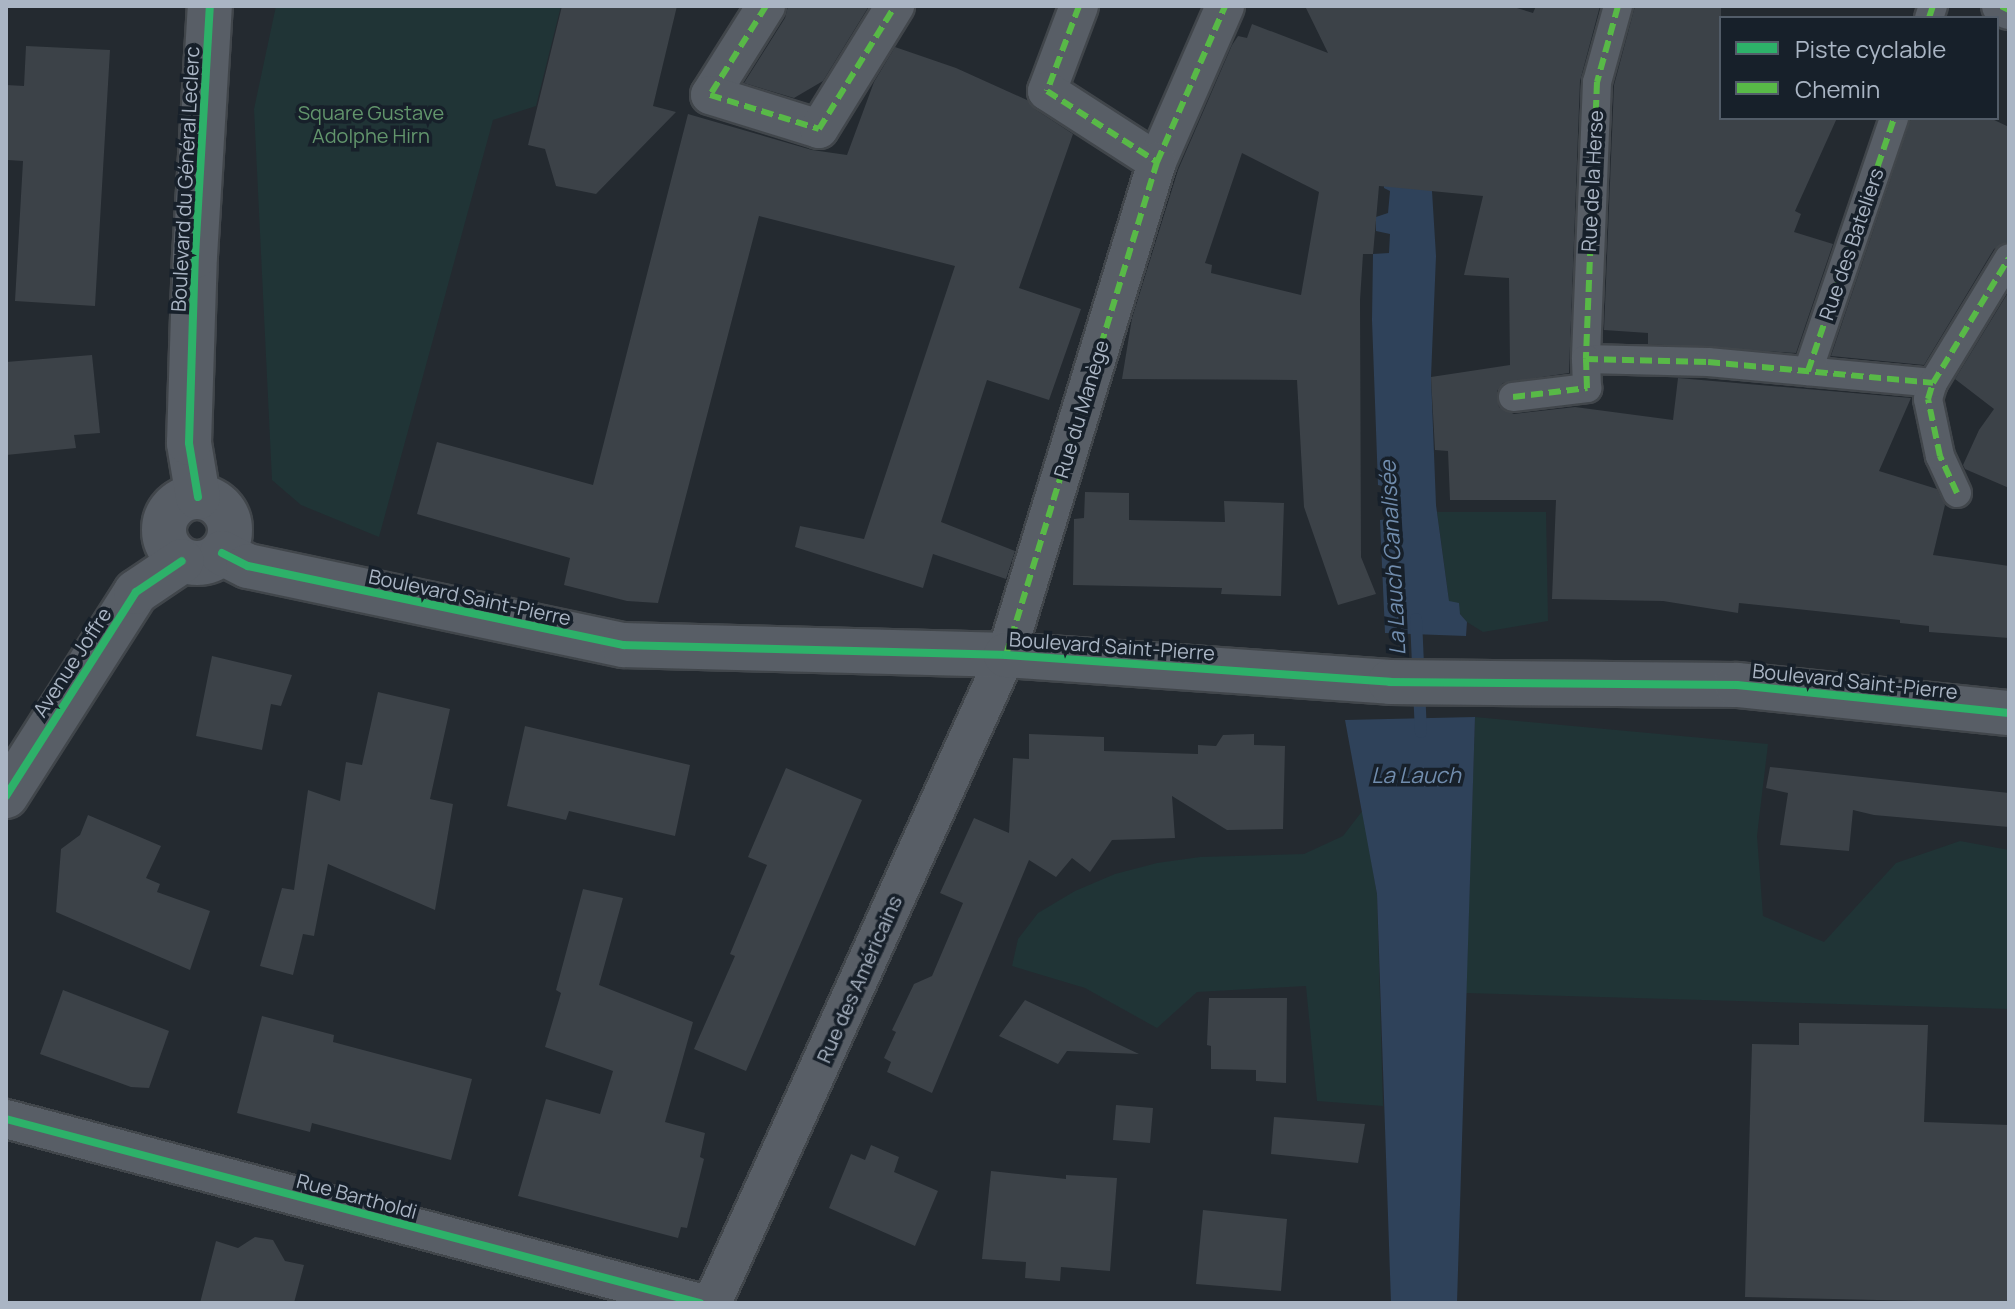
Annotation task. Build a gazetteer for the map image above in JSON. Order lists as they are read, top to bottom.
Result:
{
  "streets": {
    "street": [
      "Boulevard du Général Leclerc",
      "Rue de la Herse",
      "Rue des Bateliers",
      "Rue du Manège",
      "Boulevard Saint-Pierre",
      "Avenue Joffre",
      "Rue des Américains",
      "Rue Bartholdi"
    ]
  },
  "crossings": [
    ["Boulevard du Général Leclerc", "Boulevard Saint-Pierre"],
    ["Boulevard du Général Leclerc", "Avenue Joffre"],
    ["Rue du Manège", "Boulevard Saint-Pierre"],
    ["Rue du Manège", "Rue des Américains"],
    ["Boulevard Saint-Pierre", "Avenue Joffre"],
    ["Boulevard Saint-Pierre", "Rue des Américains"]
  ],
  "water": ["La Lauch Canalisée", "La Lauch"],
  "parks": ["Square Gustave Adolphe Hirn"],
  "legend": ["Piste cyclable", "Chemin"]
}
